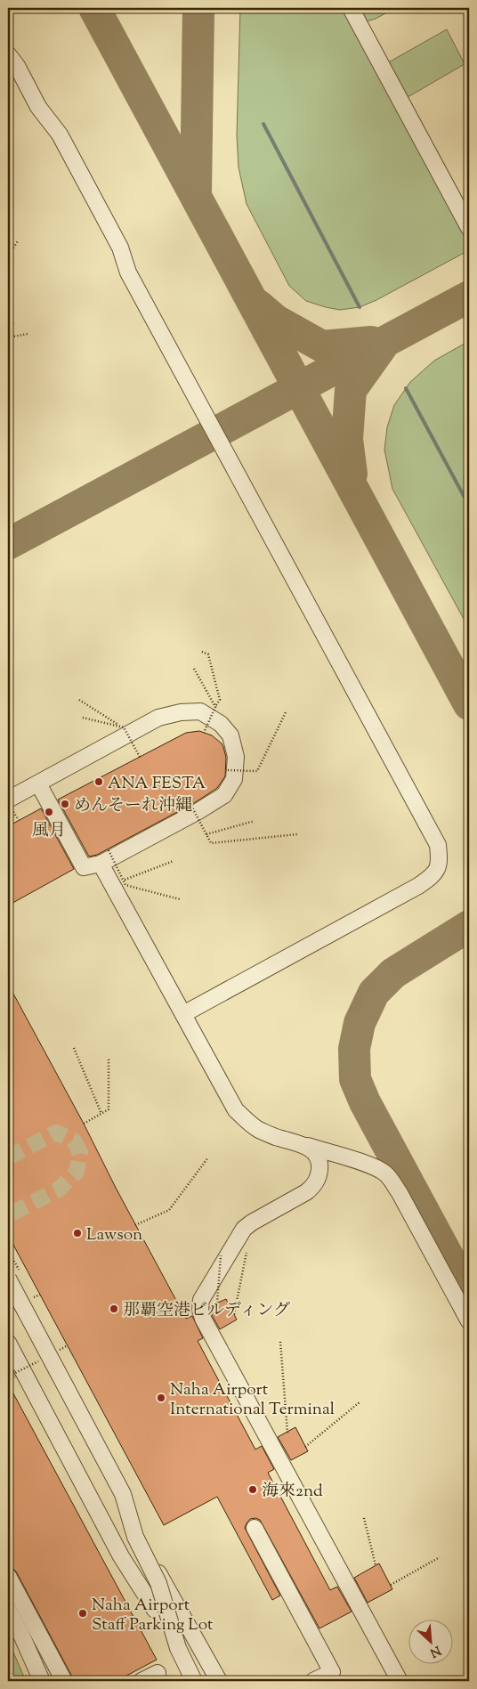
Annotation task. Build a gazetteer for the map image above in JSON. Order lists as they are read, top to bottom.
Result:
{
  "places": [
    "ANA FESTA",
    "めんそーれ沖縄",
    "風月",
    "Lawson",
    "那覇空港ビルディング",
    "Naha Airport International Terminal",
    "海來2nd",
    "Naha Airport Staff Parking Lot"
  ],
  "north": "bottom right"
}
